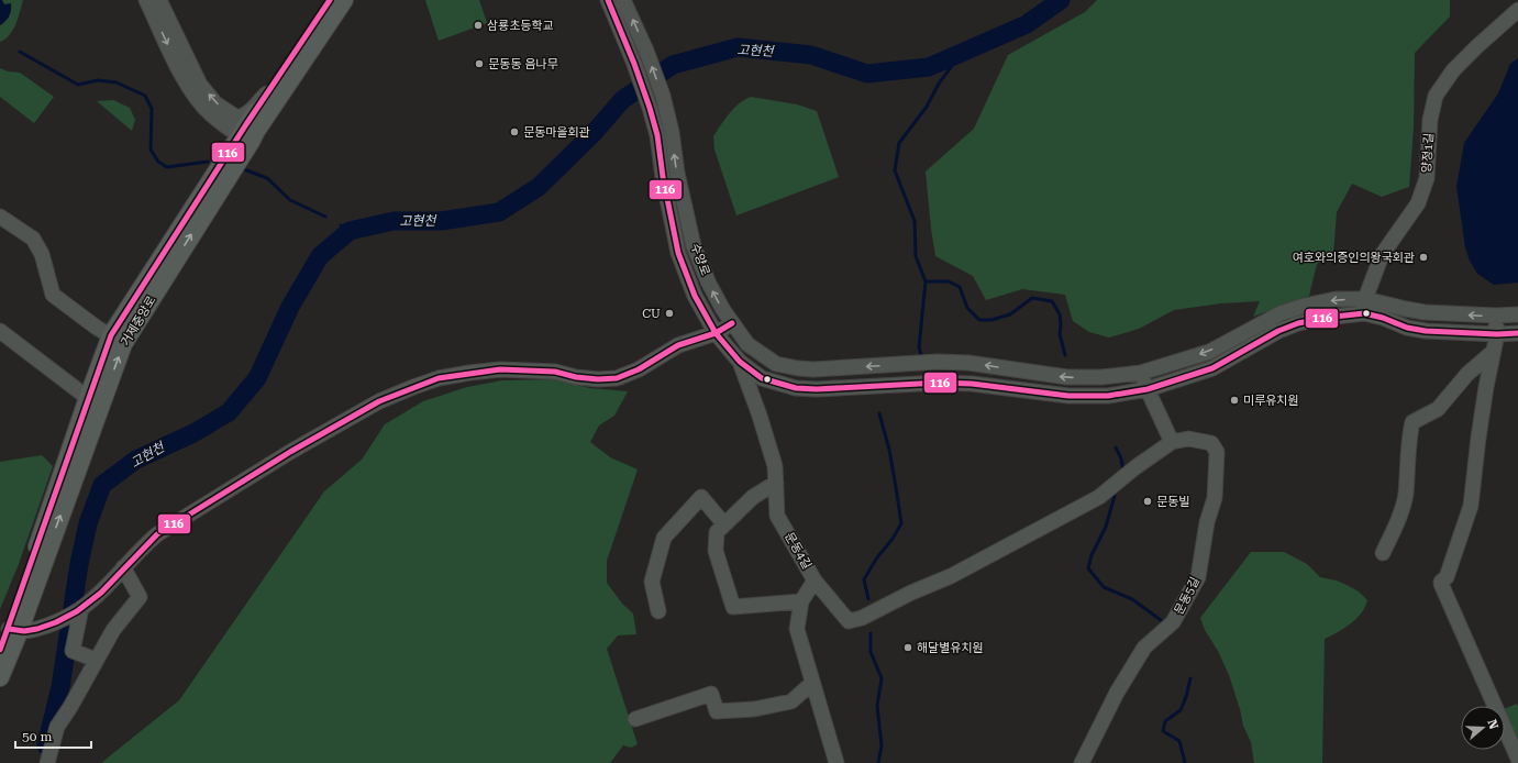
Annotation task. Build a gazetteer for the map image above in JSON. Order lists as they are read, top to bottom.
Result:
{
  "streets": {
    "main road": ["거제중앙로"],
    "street": [
      "양정1길",
      "수양로",
      "문동4길",
      "문동5길"
    ]
  },
  "crossings": [
    ["양정1길", "수양로"],
    ["수양로", "문동4길"]
  ],
  "water": ["고현천"],
  "places": [
    "삼룡초등학교",
    "문동동 음나무",
    "문동마을회관",
    "여호와의증인의왕국회관",
    "CU",
    "미루유치원",
    "문동빌",
    "해달별유치원"
  ],
  "lines": ["transit line 116"],
  "scale_bar": "50 m",
  "north": "right"
}
